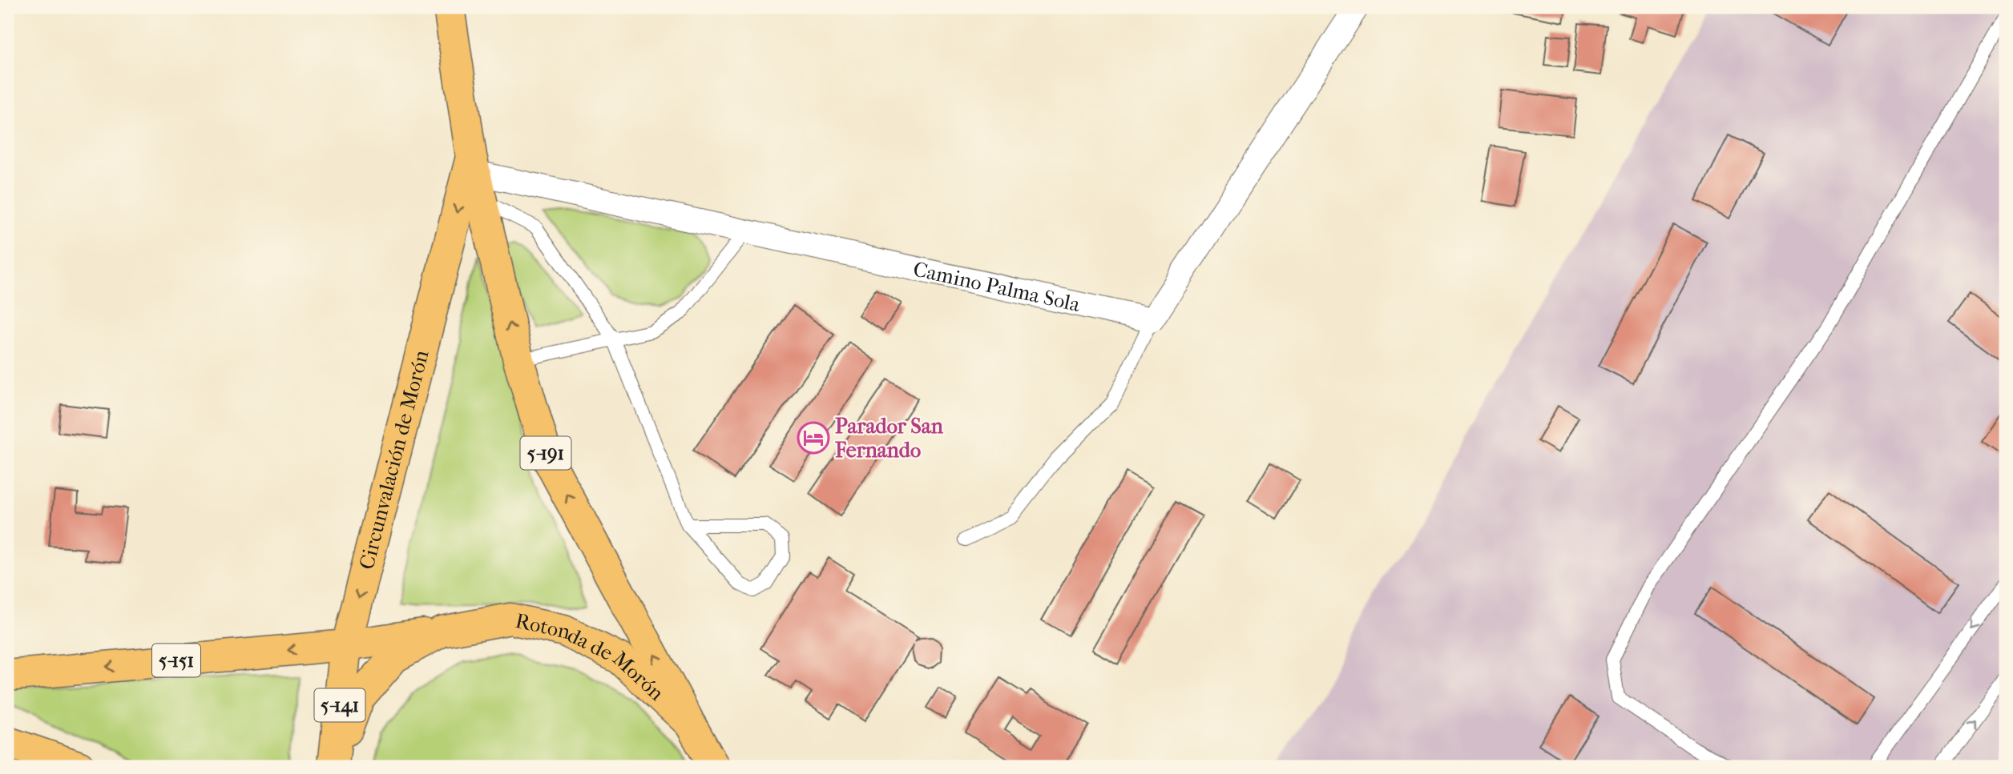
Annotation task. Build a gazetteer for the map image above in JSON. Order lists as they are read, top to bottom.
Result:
{
  "streets": {
    "main road": [
      "5-191",
      "Circunvalación de Morón",
      "5-151",
      "Rotonda de Morón",
      "5-141"
    ],
    "street": ["Camino Palma Sola"]
  },
  "crossings": [
    ["Camino Palma Sola", "Circunvalación de Morón"],
    ["Circunvalación de Morón", "5-151"],
    ["Circunvalación de Morón", "Rotonda de Morón"],
    ["5-151", "Rotonda de Morón"]
  ],
  "places": {
    "hotel": ["Parador San Fernando"]
  }
}
